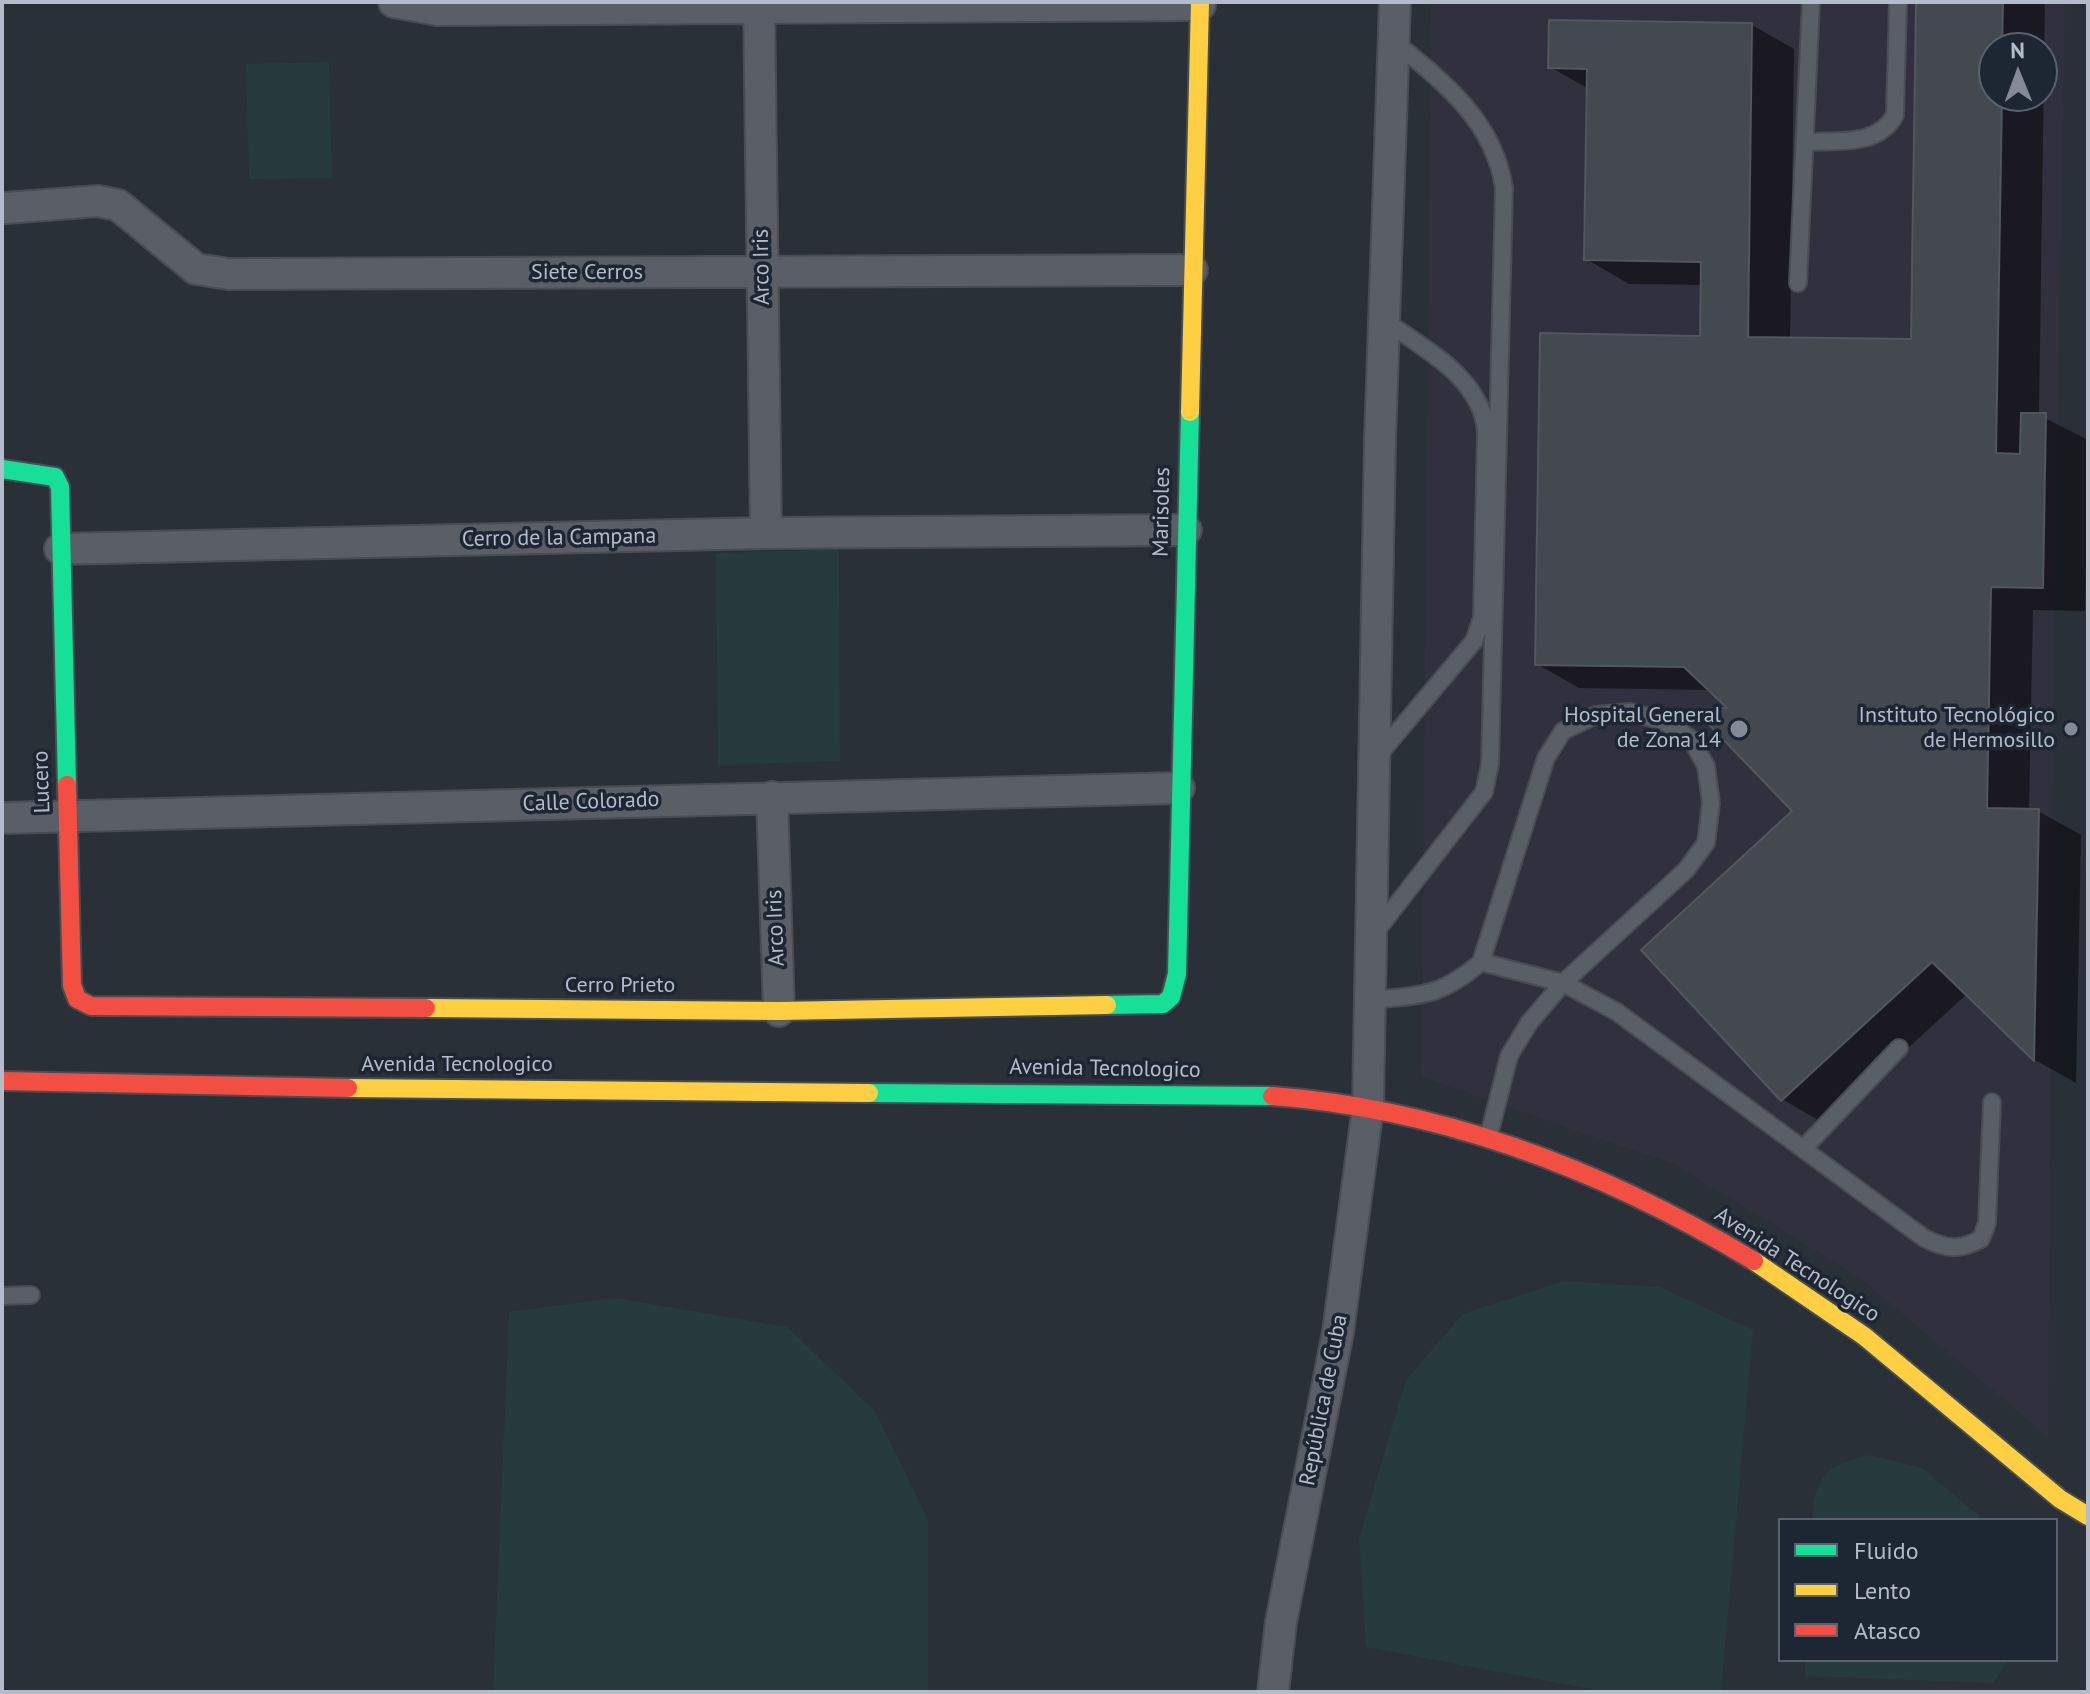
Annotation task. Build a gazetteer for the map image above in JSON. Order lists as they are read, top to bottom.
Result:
{
  "streets": {
    "street": [
      "Arco Iris",
      "Siete Cerros",
      "Marisoles",
      "Cerro de la Campana",
      "Lucero",
      "Calle Colorado",
      "Cerro Prieto",
      "Avenida Tecnologico",
      "República de Cuba"
    ]
  },
  "crossings": [
    ["Arco Iris", "Siete Cerros"],
    ["Arco Iris", "Cerro de la Campana"],
    ["Arco Iris", "Calle Colorado"],
    ["Arco Iris", "Cerro Prieto"],
    ["Siete Cerros", "Marisoles"],
    ["Marisoles", "Cerro de la Campana"],
    ["Marisoles", "Calle Colorado"],
    ["Marisoles", "Cerro Prieto"],
    ["Cerro de la Campana", "Lucero"],
    ["Lucero", "Calle Colorado"],
    ["Lucero", "Cerro Prieto"],
    ["Avenida Tecnologico", "República de Cuba"]
  ],
  "places": ["Hospital General de Zona 14", "Instituto Tecnológico de Hermosillo"],
  "legend": ["Fluido", "Lento", "Atasco"],
  "north": "top"
}
